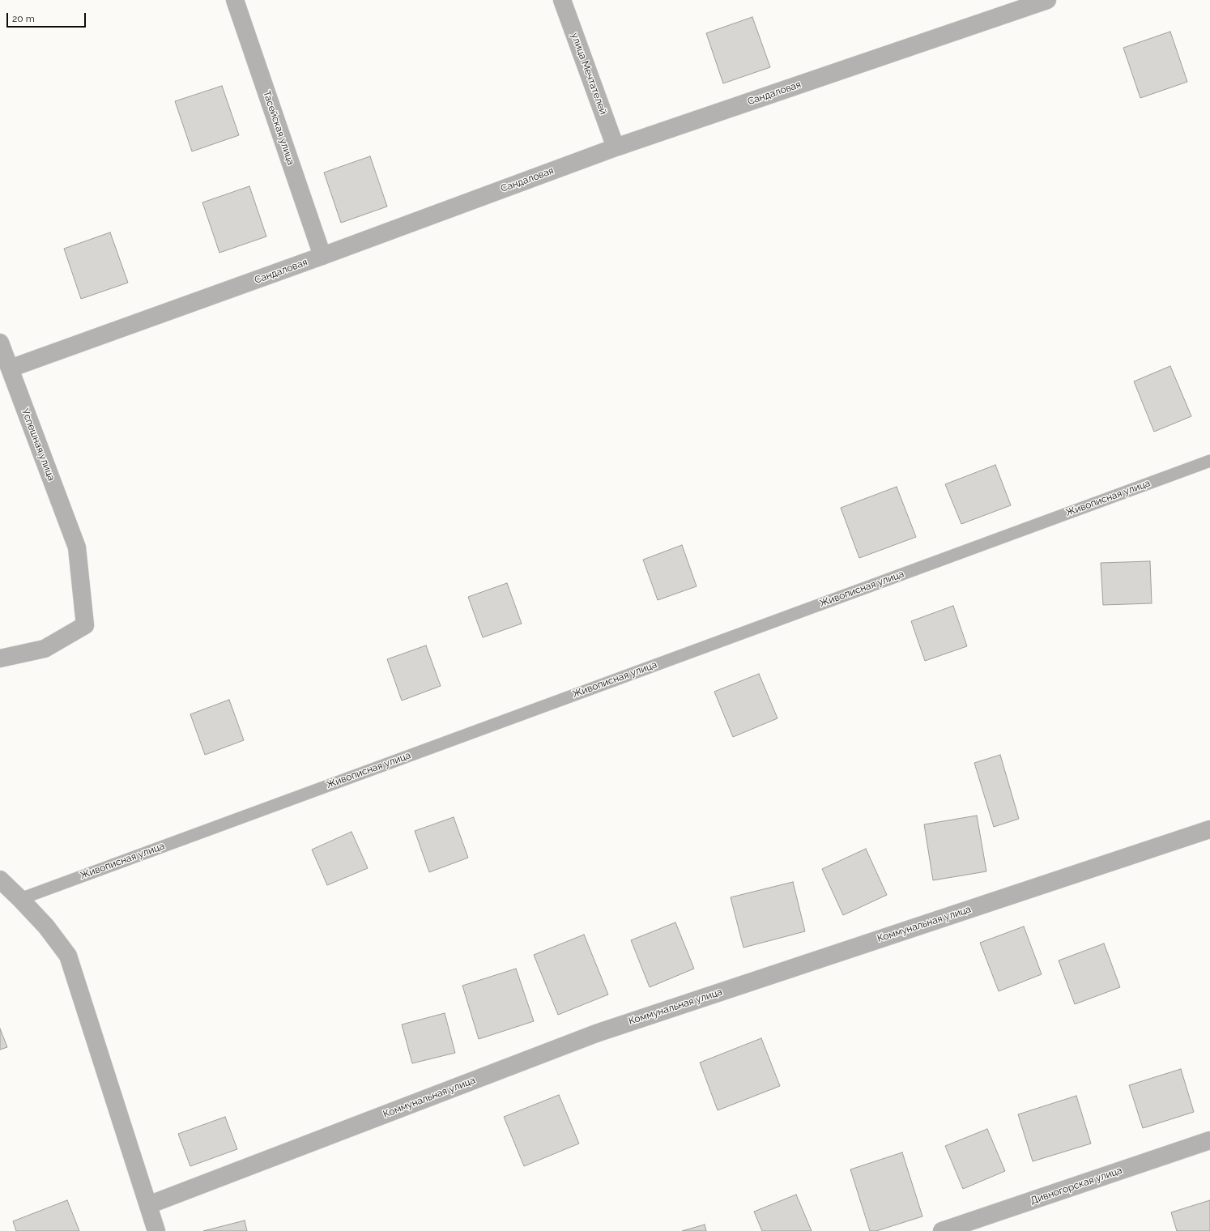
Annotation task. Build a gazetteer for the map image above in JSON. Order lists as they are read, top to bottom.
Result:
{
  "streets": {
    "street": [
      "улица Мечтателей",
      "Сандаловая",
      "Тасейская улица",
      "Успешная улица",
      "Коммунальная улица",
      "Дивногорская улица"
    ],
    "lane": ["Живописная улица"]
  },
  "crossings": [
    ["улица Мечтателей", "Сандаловая"],
    ["Сандаловая", "Тасейская улица"],
    ["Сандаловая", "Успешная улица"]
  ],
  "scale_bar": "20 m"
}
